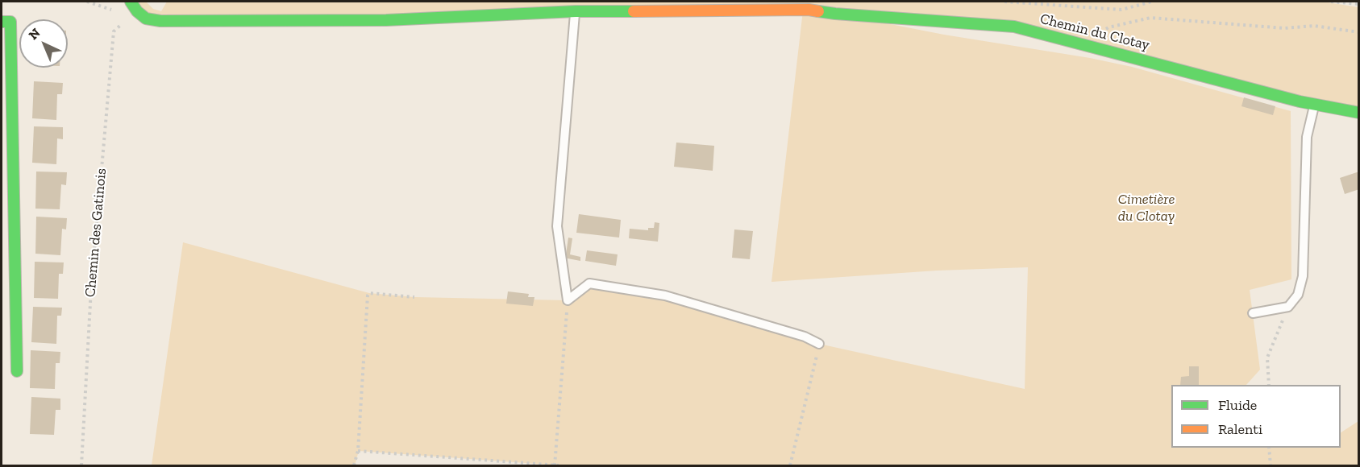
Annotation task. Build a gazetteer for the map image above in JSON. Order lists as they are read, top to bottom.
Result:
{
  "streets": {
    "street": ["Chemin du Clotay"],
    "path": ["Chemin des Gatinois"]
  },
  "crossings": [
    ["Chemin du Clotay", "Chemin des Gatinois"]
  ],
  "parks": ["Cimetière du Clotay"],
  "legend": ["Fluide", "Ralenti"],
  "north": "top left"
}
